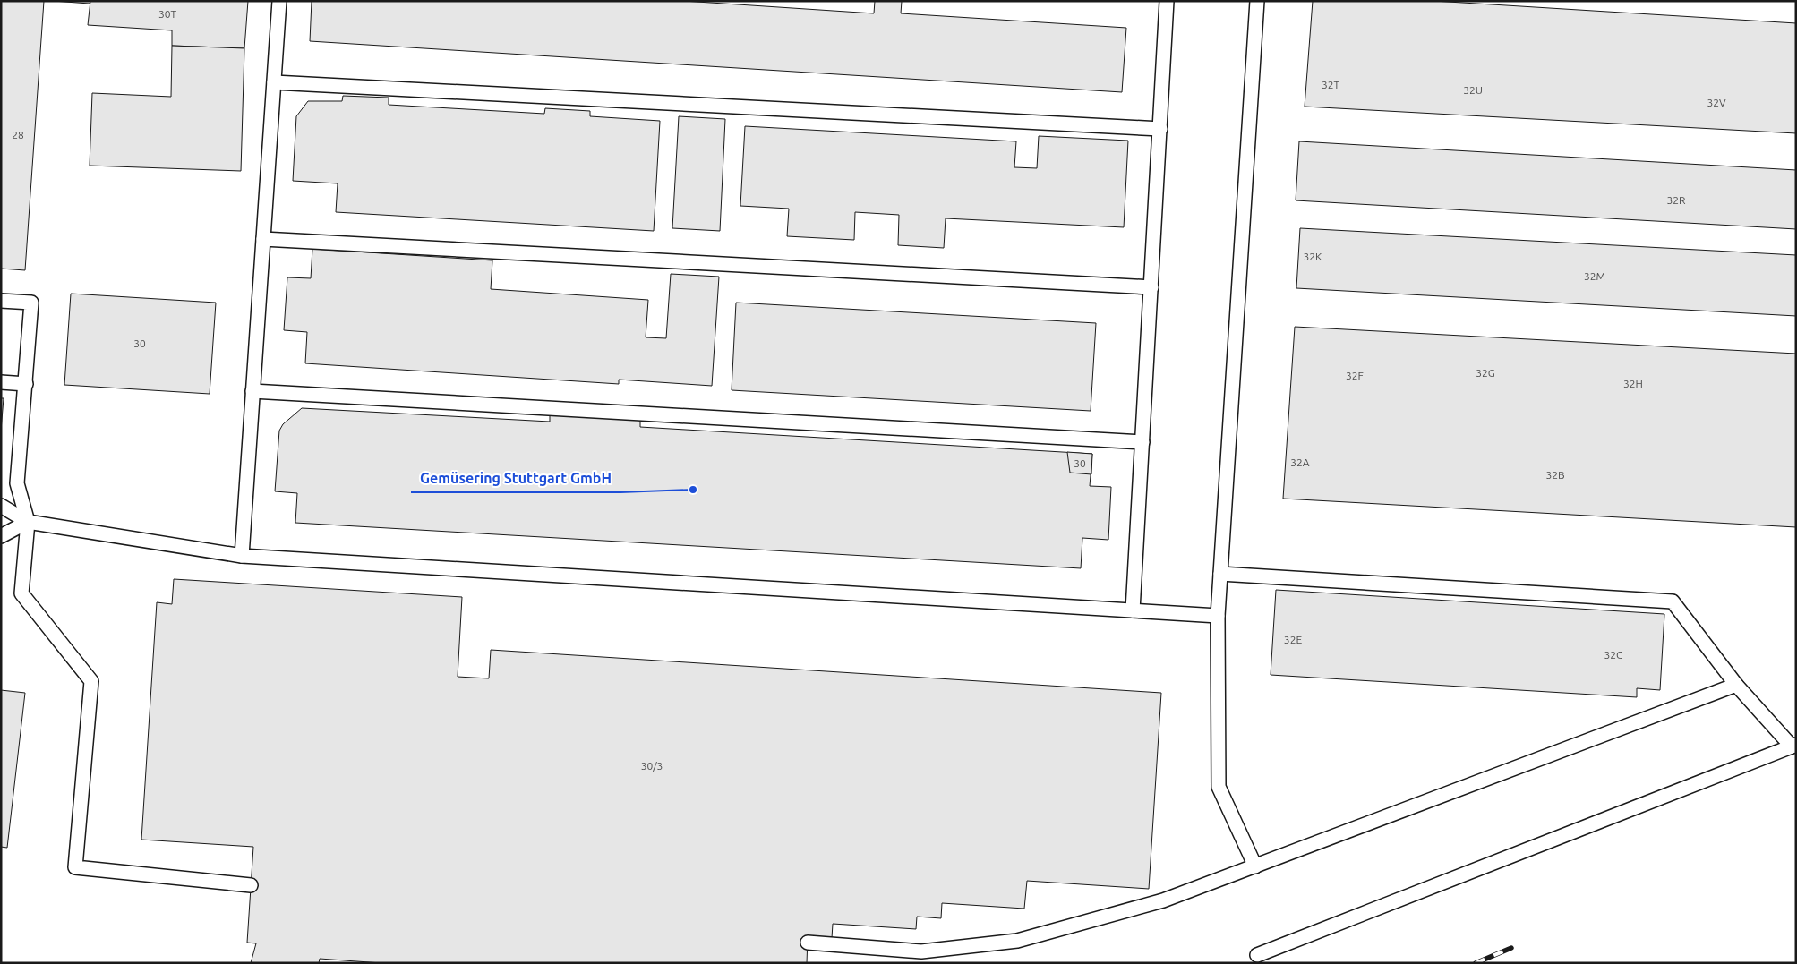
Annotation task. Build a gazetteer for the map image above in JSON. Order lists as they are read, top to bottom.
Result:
{
  "places": ["Gemüsering Stuttgart GmbH"],
  "house_numbers": [
    "30T",
    "32T",
    "32U",
    "32V",
    "28",
    "32R",
    "32K",
    "32M",
    "30",
    "32G",
    "32F",
    "32H",
    "32A",
    "30",
    "32B",
    "32E",
    "32C",
    "30/3"
  ]
}
